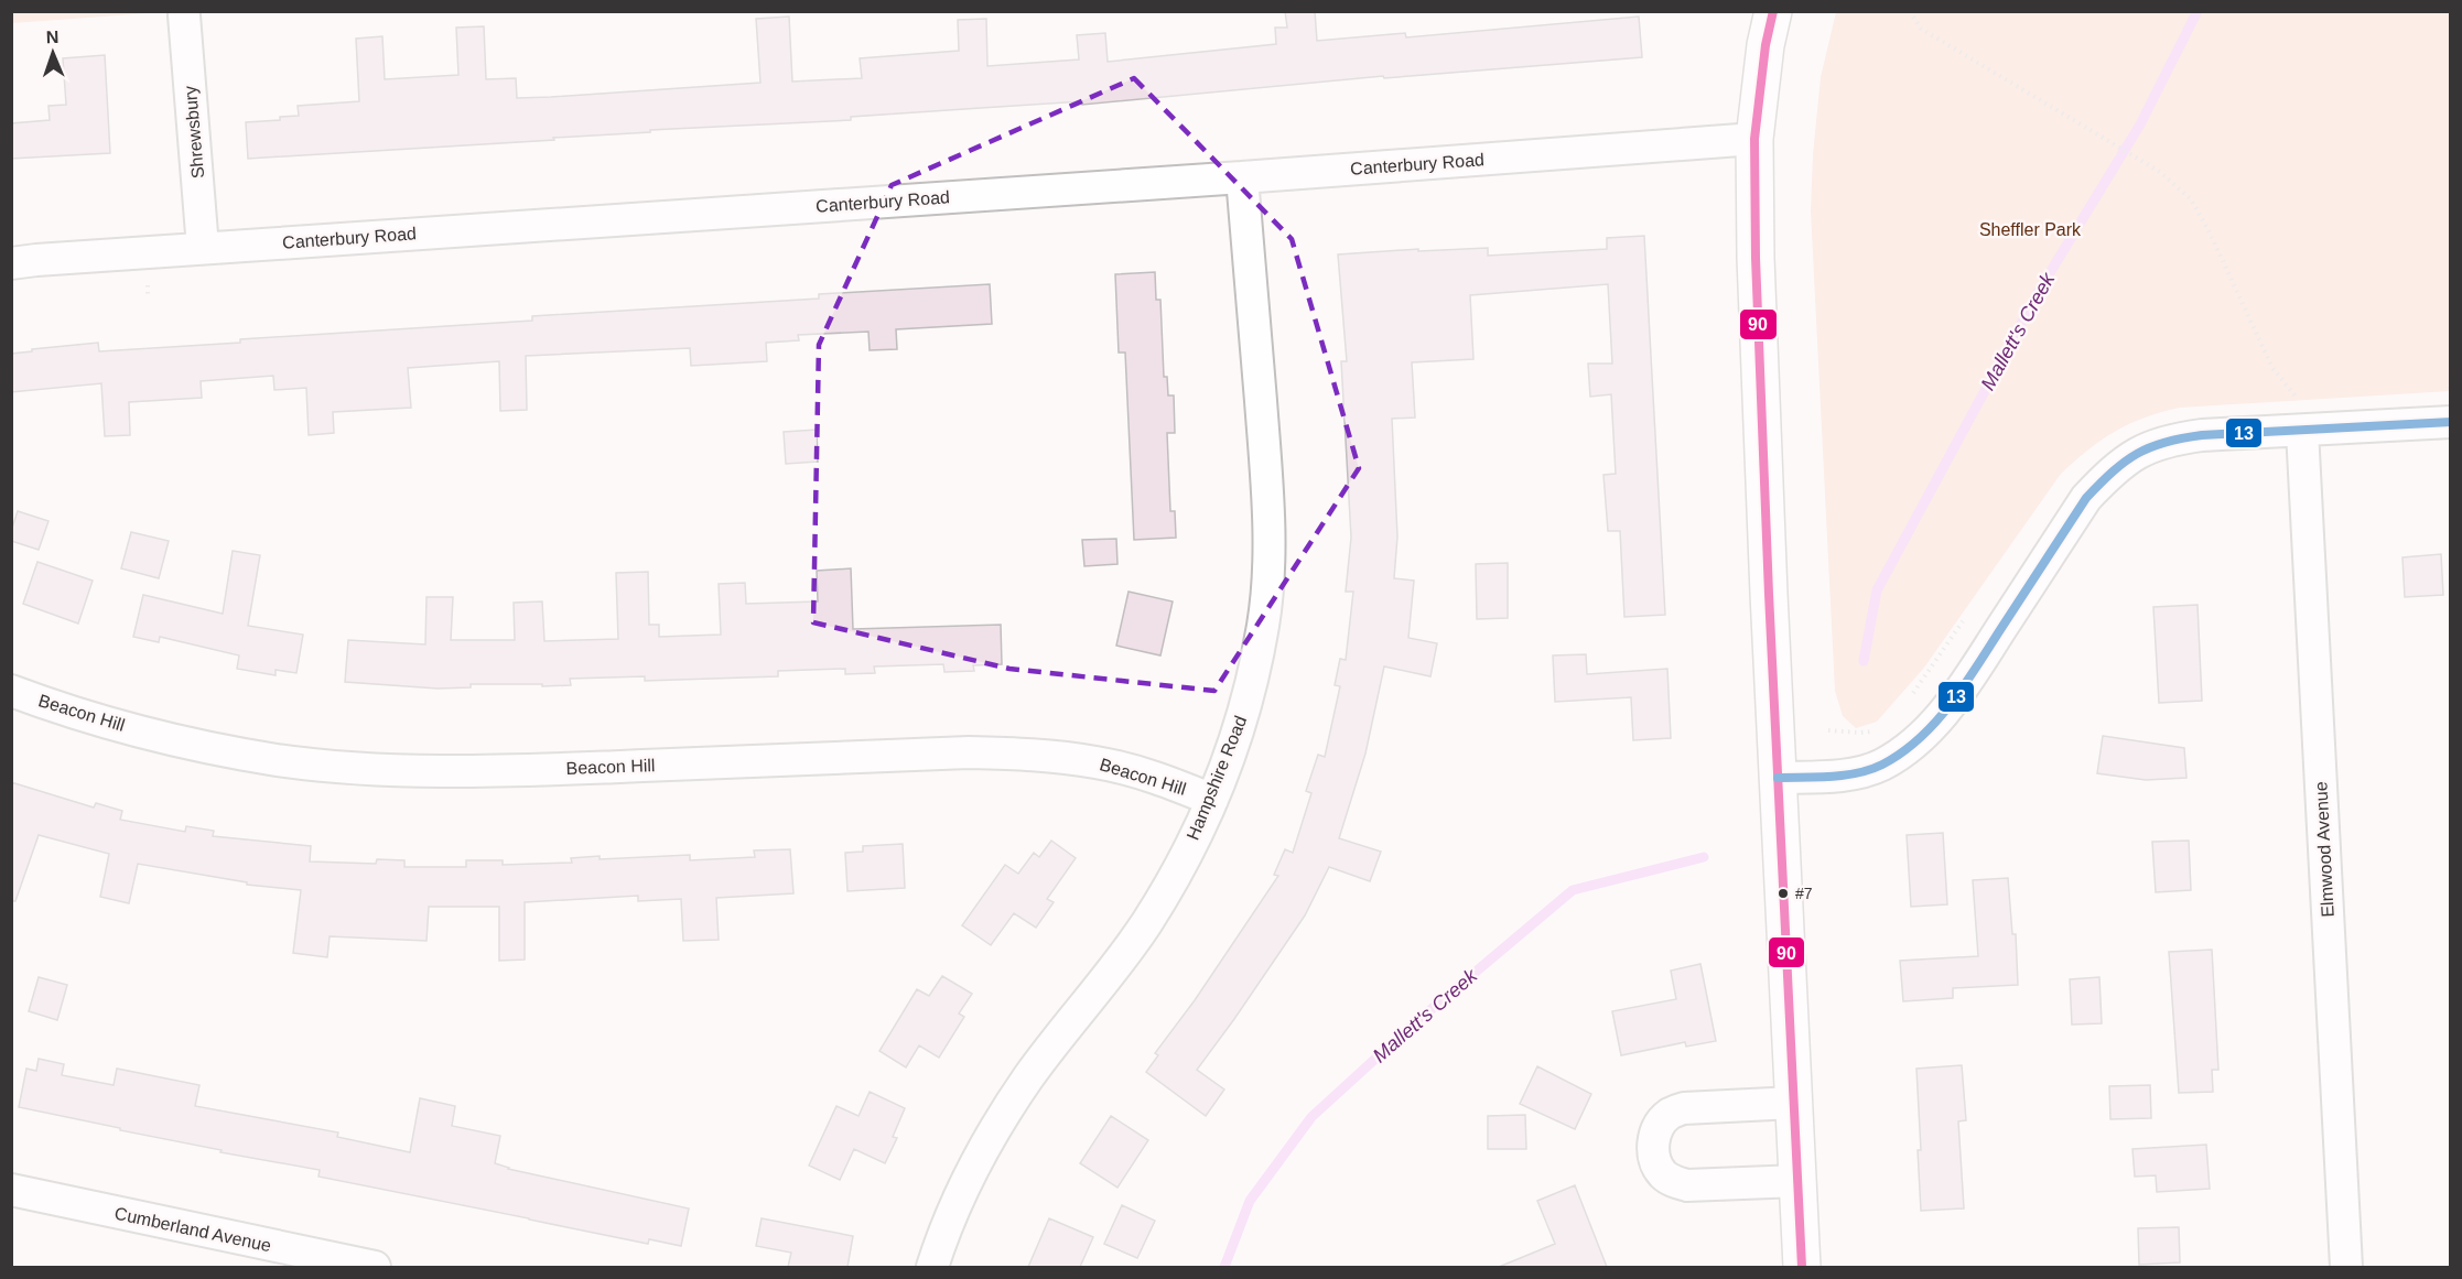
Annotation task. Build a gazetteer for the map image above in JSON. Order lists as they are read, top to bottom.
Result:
{
  "streets": {
    "street": [
      "Shrewsbury",
      "Canterbury Road",
      "Beacon Hill",
      "Hampshire Road",
      "Elmwood Avenue",
      "Cumberland Avenue"
    ]
  },
  "crossings": [
    ["Shrewsbury", "Canterbury Road"],
    ["Canterbury Road", "Hampshire Road"],
    ["Beacon Hill", "Hampshire Road"]
  ],
  "water": ["Mallett's Creek"],
  "parks": ["Sheffler Park"],
  "places": ["#7"],
  "lines": ["transit line 90", "transit line 13"],
  "north": "top"
}
